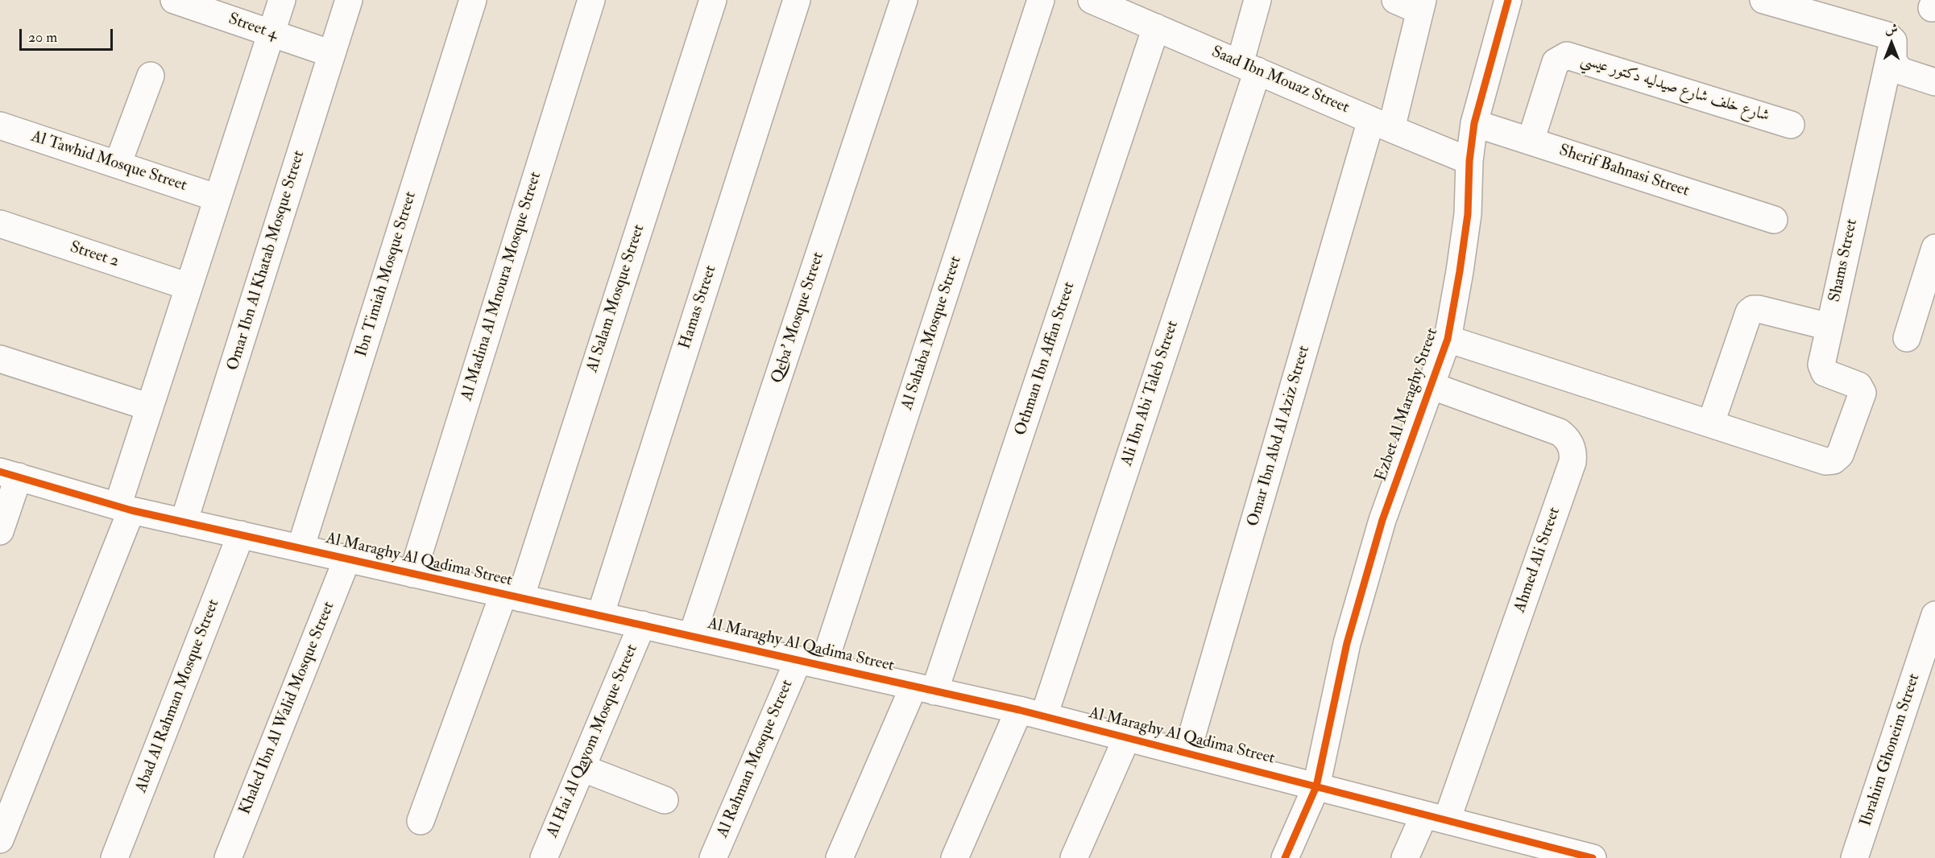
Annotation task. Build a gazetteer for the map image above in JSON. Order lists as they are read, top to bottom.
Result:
{
  "streets": {
    "street": [
      "Street 4",
      "Saad Ibn Mouaz Street",
      "شارع خلف شارع صيدليه دكتور عيسي",
      "Al Tawhid Mosque Street",
      "Sherif Bahnasi Street",
      "Street 2",
      "Omar Ibn Al Khatab Mosque Street",
      "Shams Street",
      "Ibn Timiah Mosque Street",
      "Al Madina Al Mnoura Mosque Street",
      "Al Salam Mosque Street",
      "Hamas Street",
      "Qeba' Mosque Street",
      "Al Sahaba Mosque Street",
      "Othman Ibn Affan Street",
      "Ali Ibn Abi Taleb Street",
      "Ezbet Al Maraghy Street",
      "Omar Ibn Abd Al Aziz Street",
      "Al Maraghy Al Qadima Street",
      "Ahmed Ali Street",
      "Abad Al Rahman Mosque Street",
      "Khaled Ibn Al Walid Mosque Street",
      "Al Hai Al Qayom Mosque Street",
      "Ibrahim Ghoneim Street",
      "Al Rahman Mosque Street"
    ]
  },
  "crossings": [
    ["Street 4", "Omar Ibn Al Khatab Mosque Street"],
    ["Saad Ibn Mouaz Street", "Othman Ibn Affan Street"],
    ["Saad Ibn Mouaz Street", "Ali Ibn Abi Taleb Street"],
    ["Saad Ibn Mouaz Street", "Ezbet Al Maraghy Street"],
    ["Saad Ibn Mouaz Street", "Omar Ibn Abd Al Aziz Street"],
    ["شارع خلف شارع صيدليه دكتور عيسي", "Sherif Bahnasi Street"],
    ["Sherif Bahnasi Street", "Ezbet Al Maraghy Street"],
    ["Omar Ibn Al Khatab Mosque Street", "Al Maraghy Al Qadima Street"],
    ["Ibn Timiah Mosque Street", "Al Maraghy Al Qadima Street"],
    ["Al Madina Al Mnoura Mosque Street", "Al Maraghy Al Qadima Street"],
    ["Al Salam Mosque Street", "Al Maraghy Al Qadima Street"],
    ["Hamas Street", "Al Maraghy Al Qadima Street"],
    ["Qeba' Mosque Street", "Al Maraghy Al Qadima Street"],
    ["Al Sahaba Mosque Street", "Al Maraghy Al Qadima Street"],
    ["Othman Ibn Affan Street", "Al Maraghy Al Qadima Street"],
    ["Ali Ibn Abi Taleb Street", "Al Maraghy Al Qadima Street"],
    ["Ezbet Al Maraghy Street", "Al Maraghy Al Qadima Street"],
    ["Ezbet Al Maraghy Street", "Ahmed Ali Street"],
    ["Omar Ibn Abd Al Aziz Street", "Al Maraghy Al Qadima Street"],
    ["Al Maraghy Al Qadima Street", "Ahmed Ali Street"],
    ["Al Maraghy Al Qadima Street", "Abad Al Rahman Mosque Street"],
    ["Al Maraghy Al Qadima Street", "Khaled Ibn Al Walid Mosque Street"],
    ["Al Maraghy Al Qadima Street", "Al Hai Al Qayom Mosque Street"],
    ["Al Maraghy Al Qadima Street", "Al Rahman Mosque Street"]
  ],
  "scale_bar": "20 m",
  "north": "top"
}
